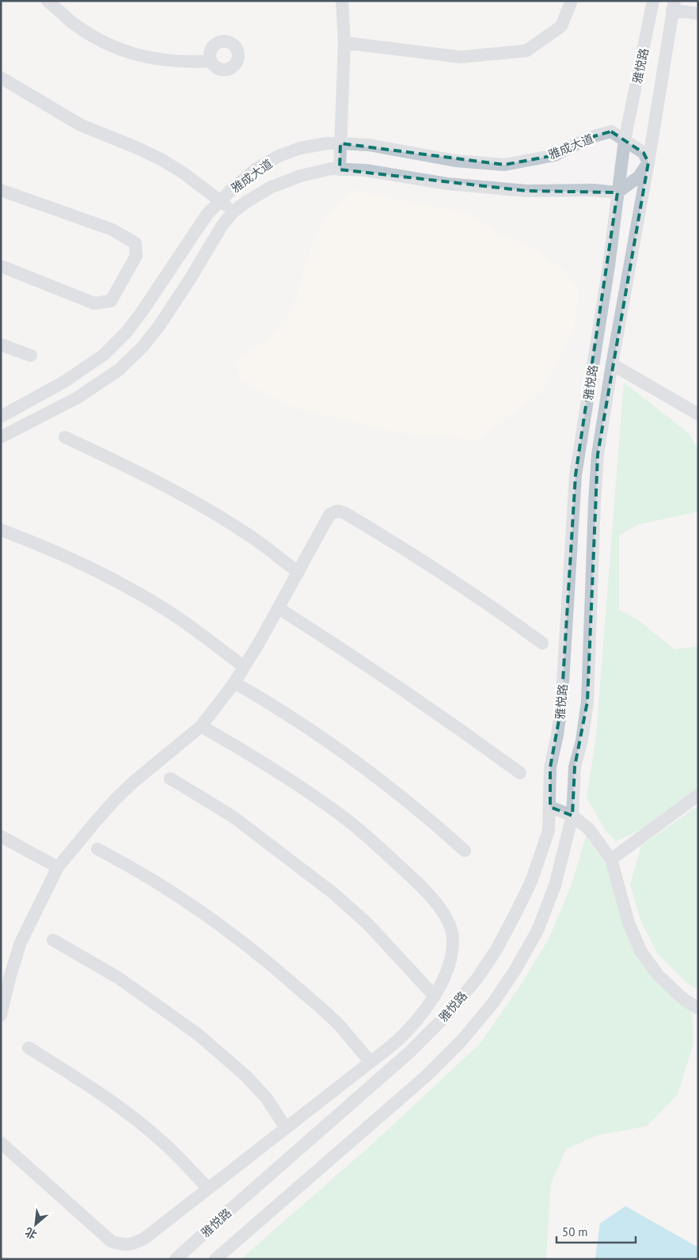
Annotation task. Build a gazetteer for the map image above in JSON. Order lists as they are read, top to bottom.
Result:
{
  "streets": {
    "street": ["雅悦路", "雅成大道"]
  },
  "crossings": [
    ["雅悦路", "雅成大道"]
  ],
  "scale_bar": "50 m",
  "north": "bottom left"
}
